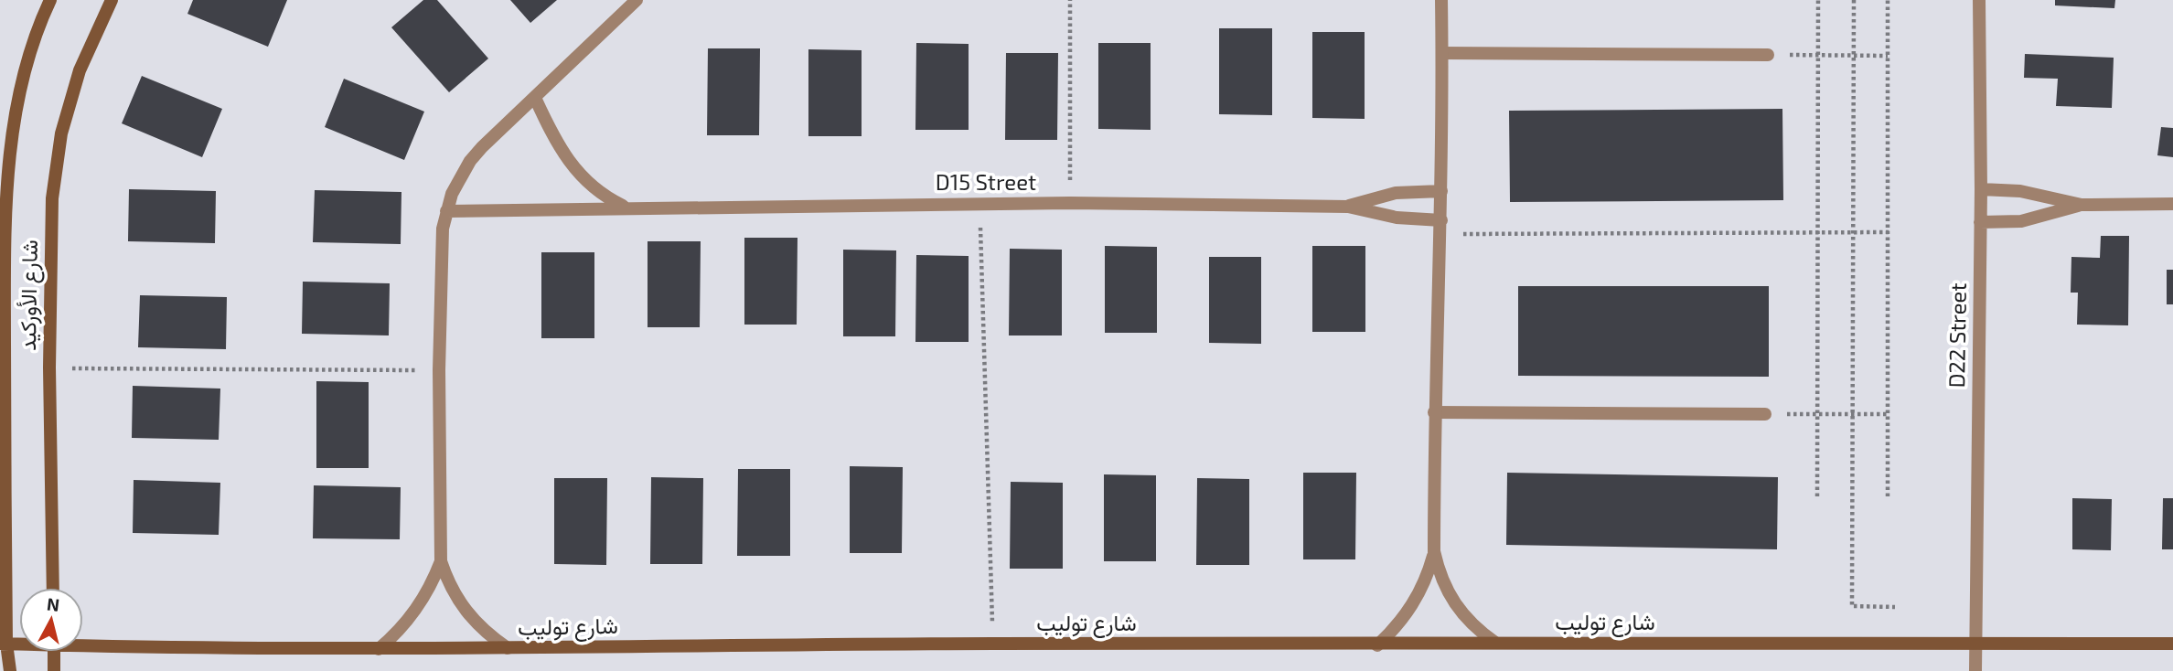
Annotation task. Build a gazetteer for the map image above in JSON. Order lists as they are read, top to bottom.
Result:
{
  "streets": {
    "street": [
      "D15 Street",
      "شارع الأوركيد",
      "D22 Street",
      "شارع توليب"
    ]
  },
  "crossings": [
    ["D22 Street", "شارع توليب"]
  ],
  "north": "top"
}
